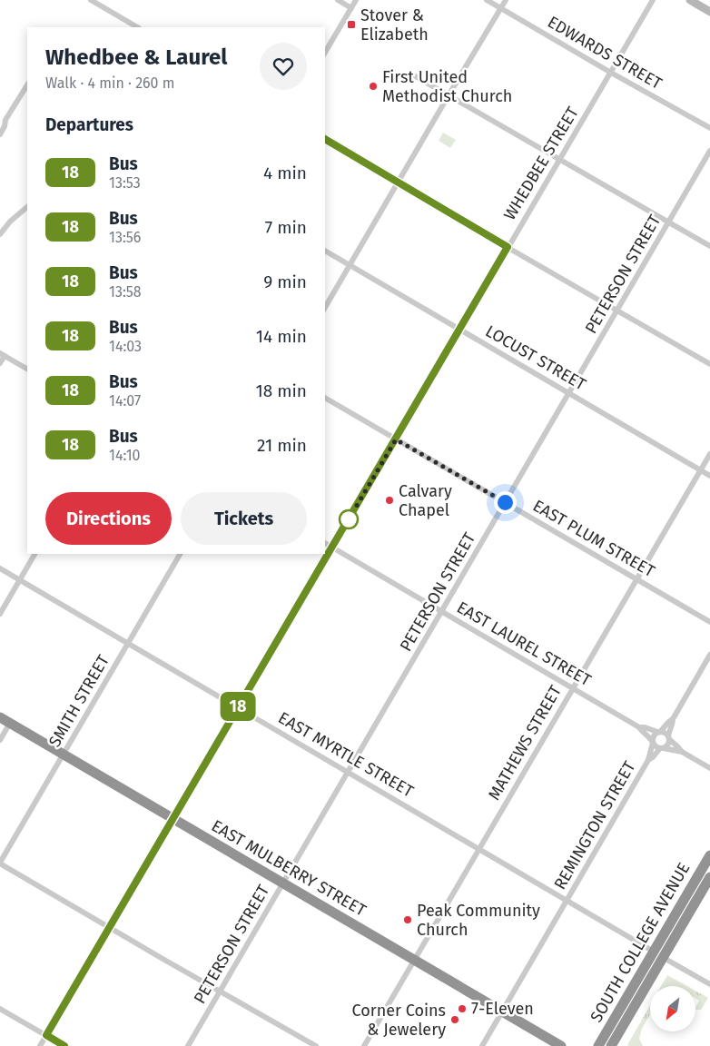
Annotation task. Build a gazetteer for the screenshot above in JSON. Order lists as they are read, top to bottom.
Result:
{
  "streets": {
    "highway": ["EAST MULBERRY STREET", "SOUTH COLLEGE AVENUE"],
    "street": [
      "EDWARDS STREET",
      "WHEDBEE STREET",
      "PETERSON STREET",
      "LOCUST STREET",
      "EAST PLUM STREET",
      "EAST LAUREL STREET",
      "SMITH STREET",
      "MATHEWS STREET",
      "EAST MYRTLE STREET",
      "REMINGTON STREET"
    ]
  },
  "crossings": [
    ["EDWARDS STREET", "WHEDBEE STREET"],
    ["WHEDBEE STREET", "LOCUST STREET"],
    ["WHEDBEE STREET", "EAST PLUM STREET"],
    ["WHEDBEE STREET", "EAST LAUREL STREET"],
    ["WHEDBEE STREET", "EAST MYRTLE STREET"],
    ["WHEDBEE STREET", "EAST MULBERRY STREET"],
    ["PETERSON STREET", "LOCUST STREET"],
    ["PETERSON STREET", "EAST PLUM STREET"],
    ["PETERSON STREET", "EAST LAUREL STREET"],
    ["PETERSON STREET", "EAST MYRTLE STREET"],
    ["PETERSON STREET", "EAST MULBERRY STREET"],
    ["LOCUST STREET", "MATHEWS STREET"],
    ["EAST PLUM STREET", "MATHEWS STREET"],
    ["EAST LAUREL STREET", "MATHEWS STREET"],
    ["EAST LAUREL STREET", "REMINGTON STREET"],
    ["SMITH STREET", "EAST MYRTLE STREET"],
    ["SMITH STREET", "EAST MULBERRY STREET"],
    ["MATHEWS STREET", "EAST MYRTLE STREET"],
    ["MATHEWS STREET", "EAST MULBERRY STREET"],
    ["EAST MYRTLE STREET", "REMINGTON STREET"],
    ["EAST MYRTLE STREET", "SOUTH COLLEGE AVENUE"],
    ["REMINGTON STREET", "EAST MULBERRY STREET"]
  ],
  "places": {
    "transit": ["Stover & Elizabeth"],
    "other": [
      "First United Methodist Church",
      "Calvary Chapel",
      "Peak Community Church",
      "7-Eleven",
      "Corner Coins & Jewelery"
    ]
  },
  "lines": ["bus line 18"],
  "north": "bottom left",
  "page": {
    "on_map": "18",
    "heading": [
      ["Whedbee & Laurel", "Walk · 4 min · 260 m"],
      "Departures"
    ],
    "list": [
      {
        "mark": "18",
        "name": "Bus",
        "note": "13:53",
        "value": "4 min"
      },
      {
        "mark": "18",
        "name": "Bus",
        "note": "13:56",
        "value": "7 min"
      },
      {
        "mark": "18",
        "name": "Bus",
        "note": "13:58",
        "value": "9 min"
      },
      {
        "mark": "18",
        "name": "Bus",
        "note": "14:03",
        "value": "14 min"
      },
      {
        "mark": "18",
        "name": "Bus",
        "note": "14:07",
        "value": "18 min"
      },
      {
        "mark": "18",
        "name": "Bus",
        "note": "14:10",
        "value": "21 min"
      }
    ],
    "buttons": ["Directions", "Tickets"]
  }
}
